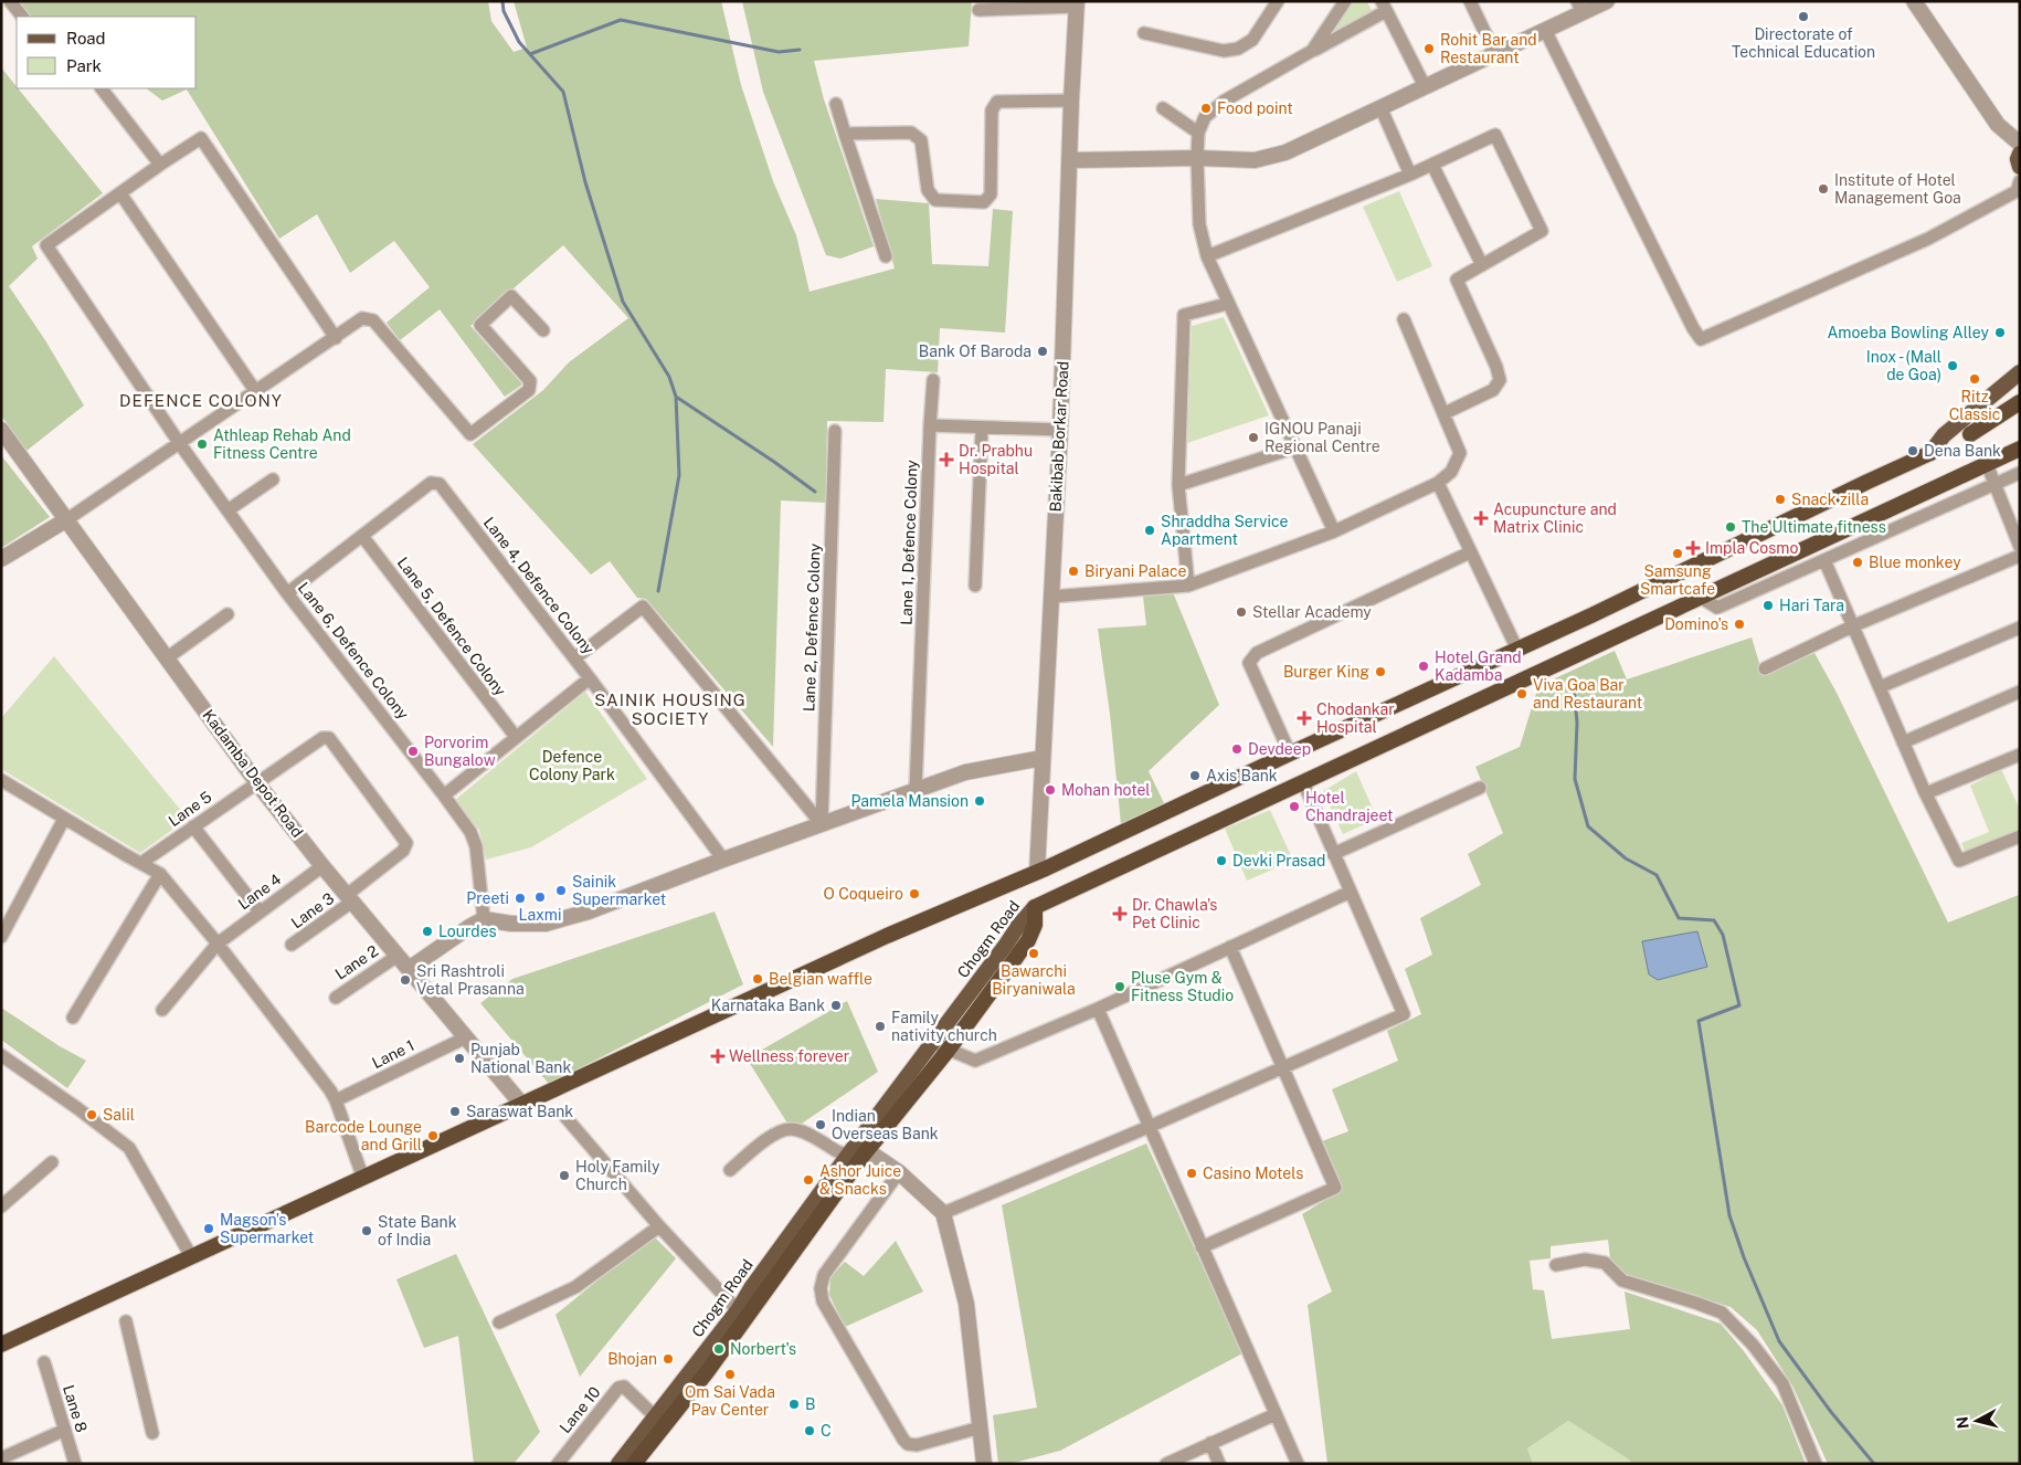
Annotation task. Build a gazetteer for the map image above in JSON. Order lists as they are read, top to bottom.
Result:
{
  "streets": {
    "highway": ["Chogm Road"],
    "street": [
      "Bakibab Borkar Road",
      "Lane 1, Defence Colony",
      "Lane 4, Defence Colony",
      "Lane 5, Defence Colony",
      "Lane 2, Defence Colony",
      "Lane 6, Defence Colony",
      "Kadamba Depot Road",
      "Lane 5",
      "Lane 4",
      "Lane 3",
      "Lane 2",
      "Lane 1",
      "Lane 8",
      "Lane 10"
    ]
  },
  "crossings": [
    ["Lane 4, Defence Colony", "Lane 5, Defence Colony"],
    ["Lane 4, Defence Colony", "Lane 6, Defence Colony"],
    ["Kadamba Depot Road", "Lane 5"],
    ["Kadamba Depot Road", "Lane 4"],
    ["Kadamba Depot Road", "Lane 3"],
    ["Kadamba Depot Road", "Lane 2"],
    ["Kadamba Depot Road", "Lane 1"],
    ["Lane 5", "Lane 3"],
    ["Chogm Road", "Lane 10"]
  ],
  "districts": ["DEFENCE COLONY", "SAINIK HOUSING SOCIETY"],
  "parks": ["Defence Colony Park"],
  "places": {
    "other": [
      "Directorate of Technical Education",
      "Rohit Bar and Restaurant",
      "Food point",
      "Institute of Hotel Management Goa",
      "Amoeba Bowling Alley",
      "Bank Of Baroda",
      "Inox - (Mall de Goa)",
      "Ritz Classic",
      "IGNOU Panaji Regional Centre",
      "Athleap Rehab And Fitness Centre",
      "Dena Bank",
      "Snack zilla",
      "The Ultimate fitness",
      "Shraddha Service Apartment",
      "Samsung Smartcafe",
      "Blue monkey",
      "Biryani Palace",
      "Hari Tara",
      "Stellar Academy",
      "Domino's",
      "Hotel Grand Kadamba",
      "Burger King",
      "Viva Goa Bar and Restaurant",
      "Devdeep",
      "Porvorim Bungalow",
      "Axis Bank",
      "Mohan hotel",
      "Pamela Mansion",
      "Hotel Chandrajeet",
      "Devki Prasad",
      "Sainik Supermarket",
      "O Coqueiro",
      "Laxmi",
      "Preeti",
      "Lourdes",
      "Bawarchi Biryaniwala",
      "Belgian waffle",
      "Sri Rashtroli Vetal Prasanna",
      "Pluse Gym & Fitness Studio",
      "Karnataka Bank",
      "Family nativity church",
      "Punjab National Bank",
      "Saraswat Bank",
      "Salil",
      "Indian Overseas Bank",
      "Barcode Lounge and Grill",
      "Casino Motels",
      "Holy Family Church",
      "Ashor Juice & Snacks",
      "Magson's Supermarket",
      "State Bank of India",
      "Norbert's",
      "Bhojan",
      "Om Sai Vada Pav Center",
      "B",
      "C"
    ],
    "health": [
      "Dr. Prabhu Hospital",
      "Acupuncture and Matrix Clinic",
      "Impla Cosmo",
      "Chodankar Hospital",
      "Dr. Chawla's Pet Clinic",
      "Wellness forever"
    ]
  },
  "legend": ["Road", "Park"],
  "north": "left"
}
